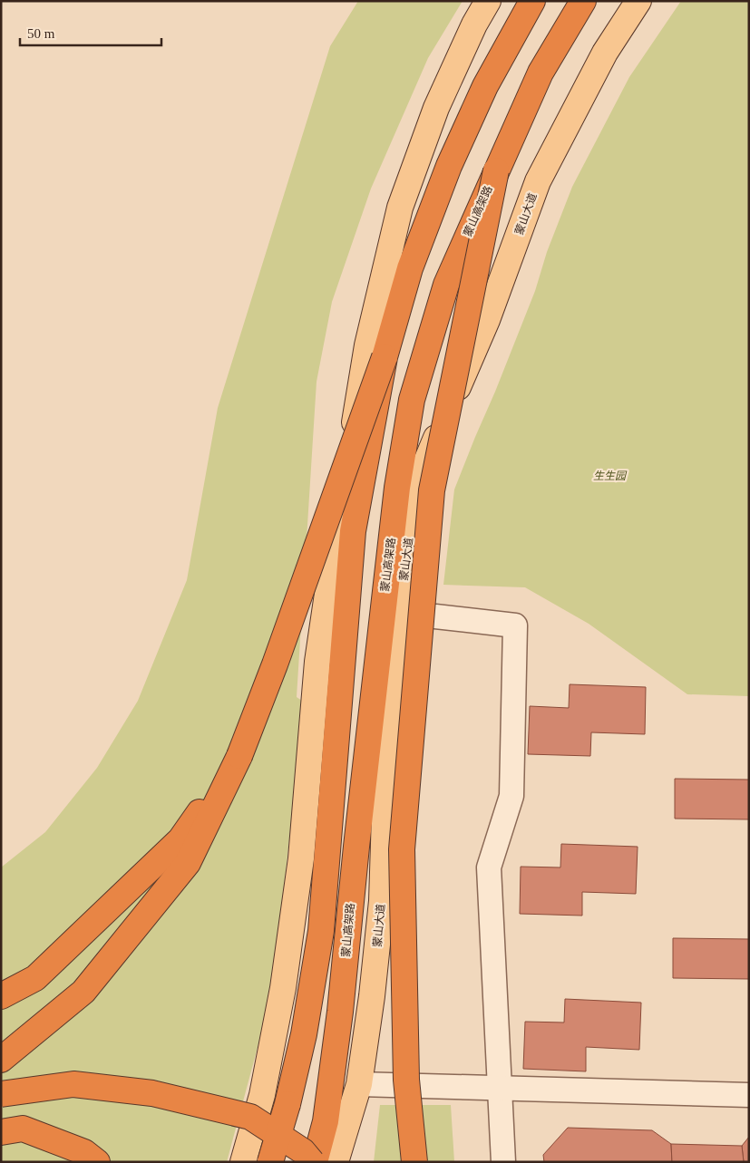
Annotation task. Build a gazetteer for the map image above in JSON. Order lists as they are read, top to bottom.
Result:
{
  "streets": {
    "highway": ["蒙山高架路"],
    "main road": ["蒙山大道"]
  },
  "parks": ["生生园"],
  "scale_bar": "50 m"
}
